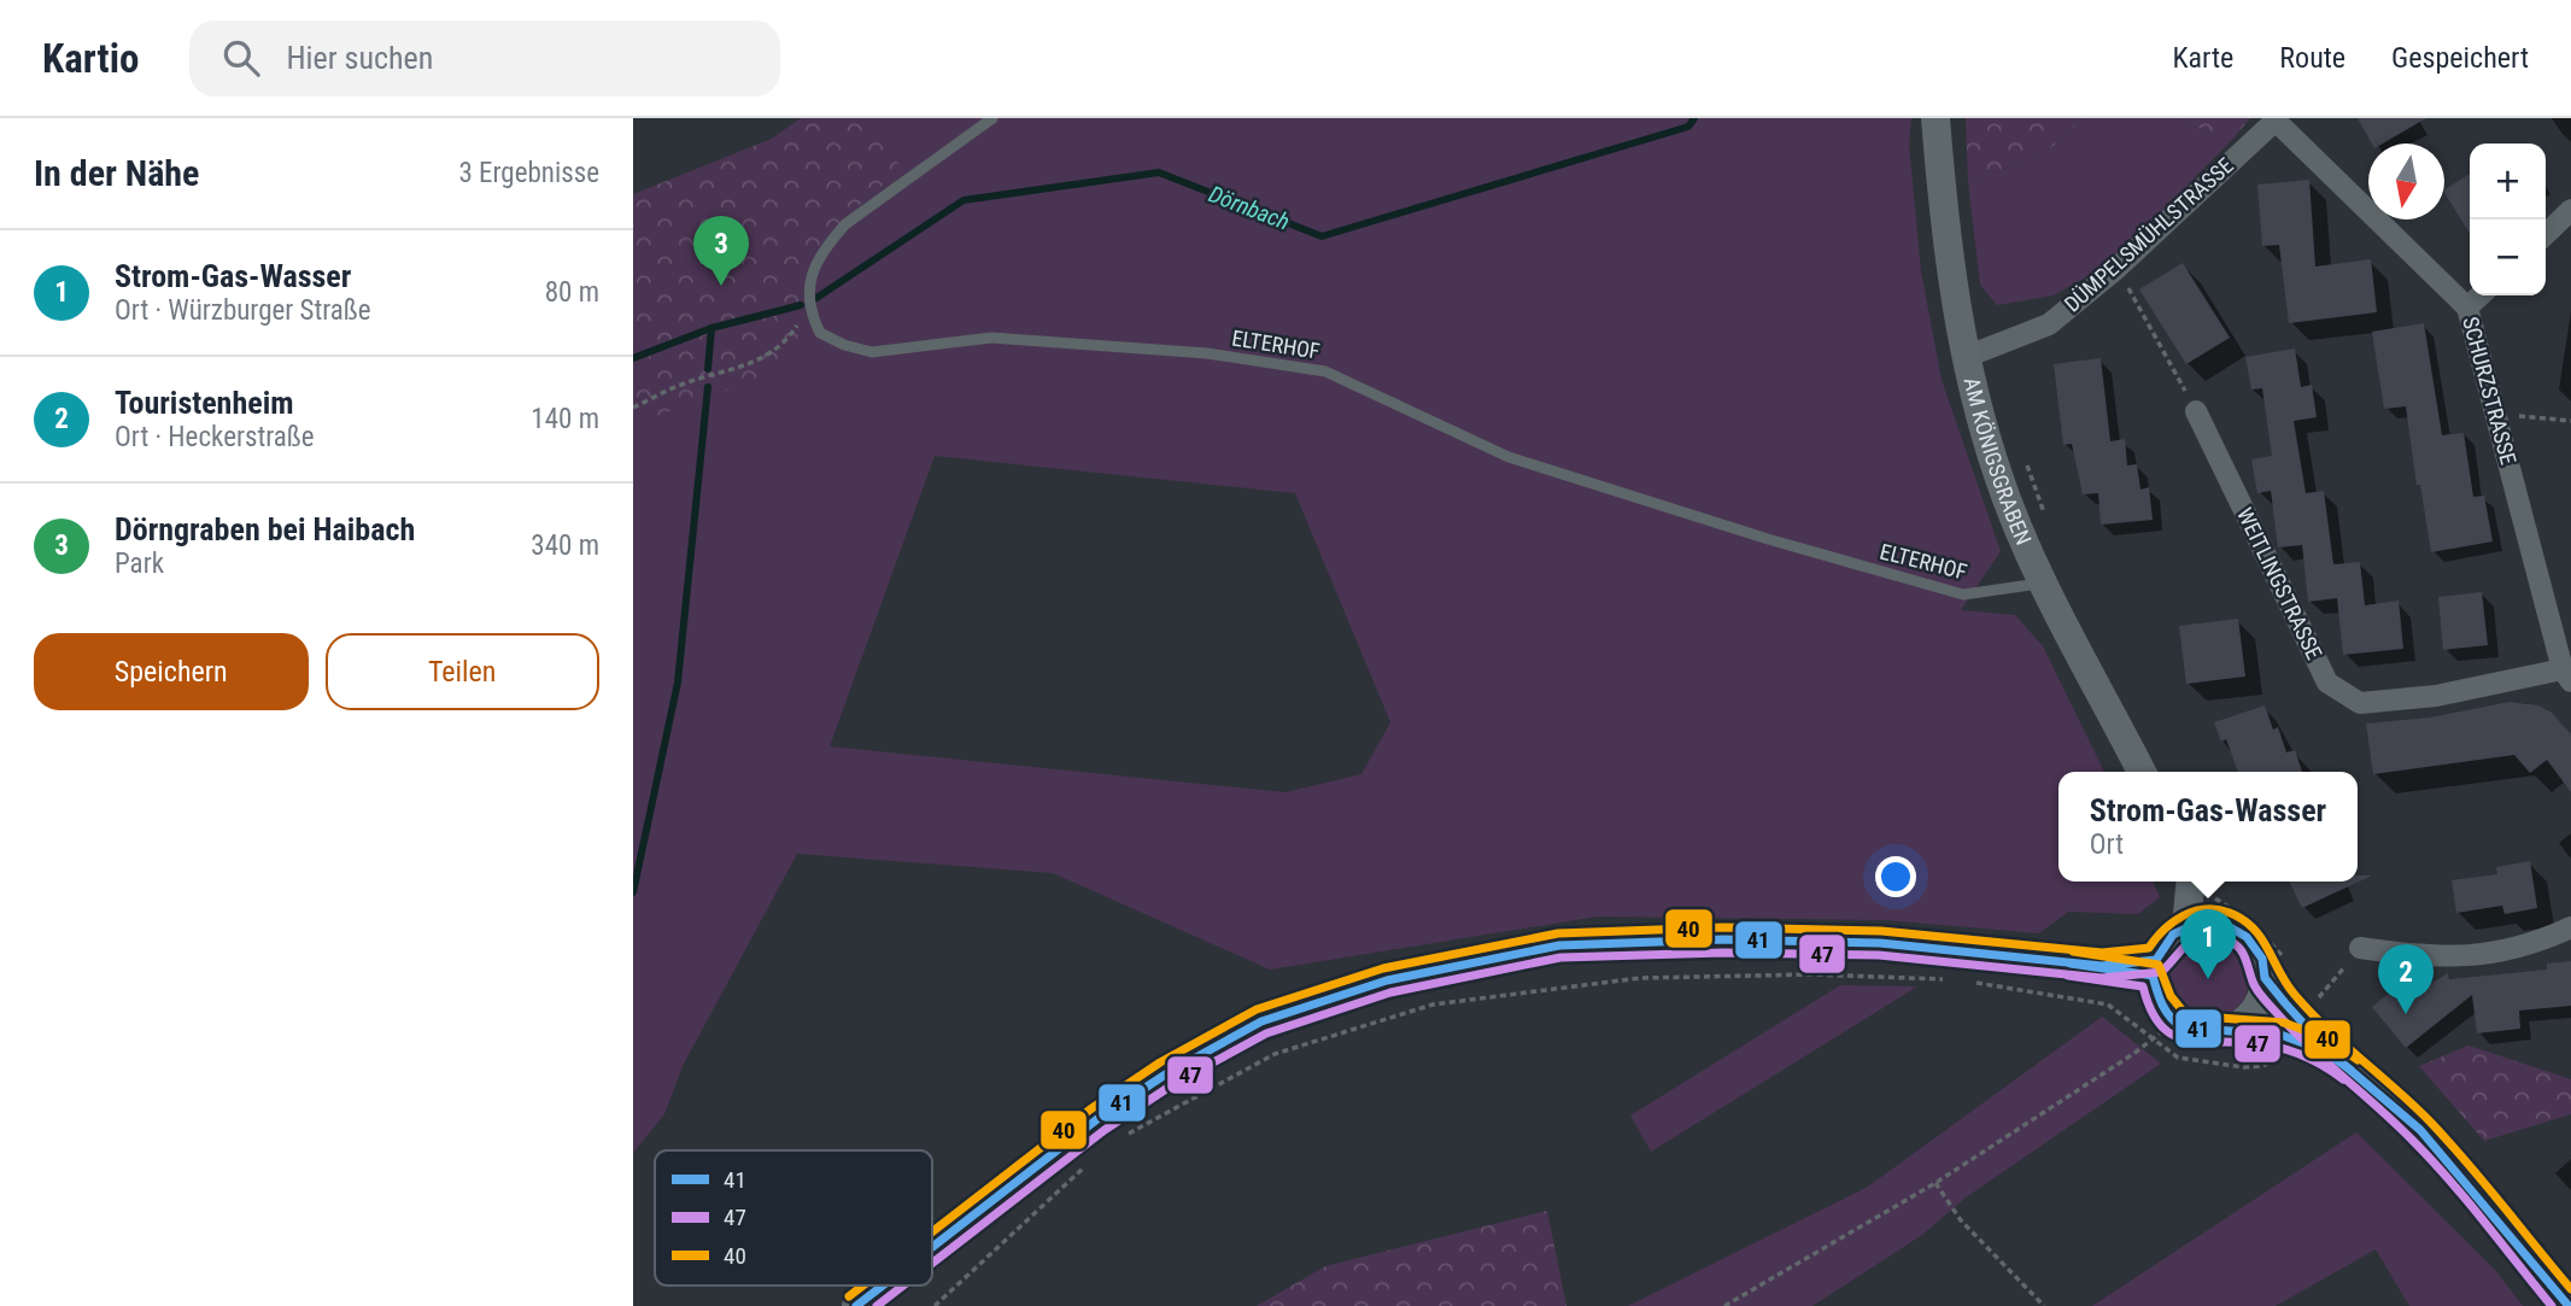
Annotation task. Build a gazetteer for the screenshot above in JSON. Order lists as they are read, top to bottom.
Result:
{
  "streets": {
    "main road": ["AM KÖNIGSGRABEN"],
    "street": ["DÜMPELSMÜHLSTRASSE", "SCHURZSTRASSE", "WEITLINGSTRASSE"],
    "lane": ["ELTERHOF"]
  },
  "crossings": [
    ["DÜMPELSMÜHLSTRASSE", "SCHURZSTRASSE"],
    ["DÜMPELSMÜHLSTRASSE", "AM KÖNIGSGRABEN"],
    ["ELTERHOF", "AM KÖNIGSGRABEN"],
    ["SCHURZSTRASSE", "WEITLINGSTRASSE"]
  ],
  "water": ["Dörnbach"],
  "lines": ["transit line 40", "transit line 41", "transit line 47"],
  "legend": ["41", "47", "40"],
  "north": "bottom",
  "page": {
    "header": "Kartio",
    "search": "Hier suchen",
    "nav": ["Karte", "Route", "Gespeichert"],
    "heading": ["In der Nähe", "3 Ergebnisse"],
    "map_buttons": ["+", "−"],
    "pins": ["3", "1", "2"],
    "list": [
      {
        "mark": "1",
        "name": "Strom-Gas-Wasser",
        "note": "Ort · Würzburger Straße",
        "value": "80 m"
      },
      {
        "mark": "2",
        "name": "Touristenheim",
        "note": "Ort · Heckerstraße",
        "value": "140 m"
      },
      {
        "mark": "3",
        "name": "Dörngraben bei Haibach",
        "note": "Park",
        "value": "340 m"
      }
    ],
    "buttons": ["Speichern", "Teilen"],
    "popup": ["Strom-Gas-Wasser", "Ort"]
  }
}
